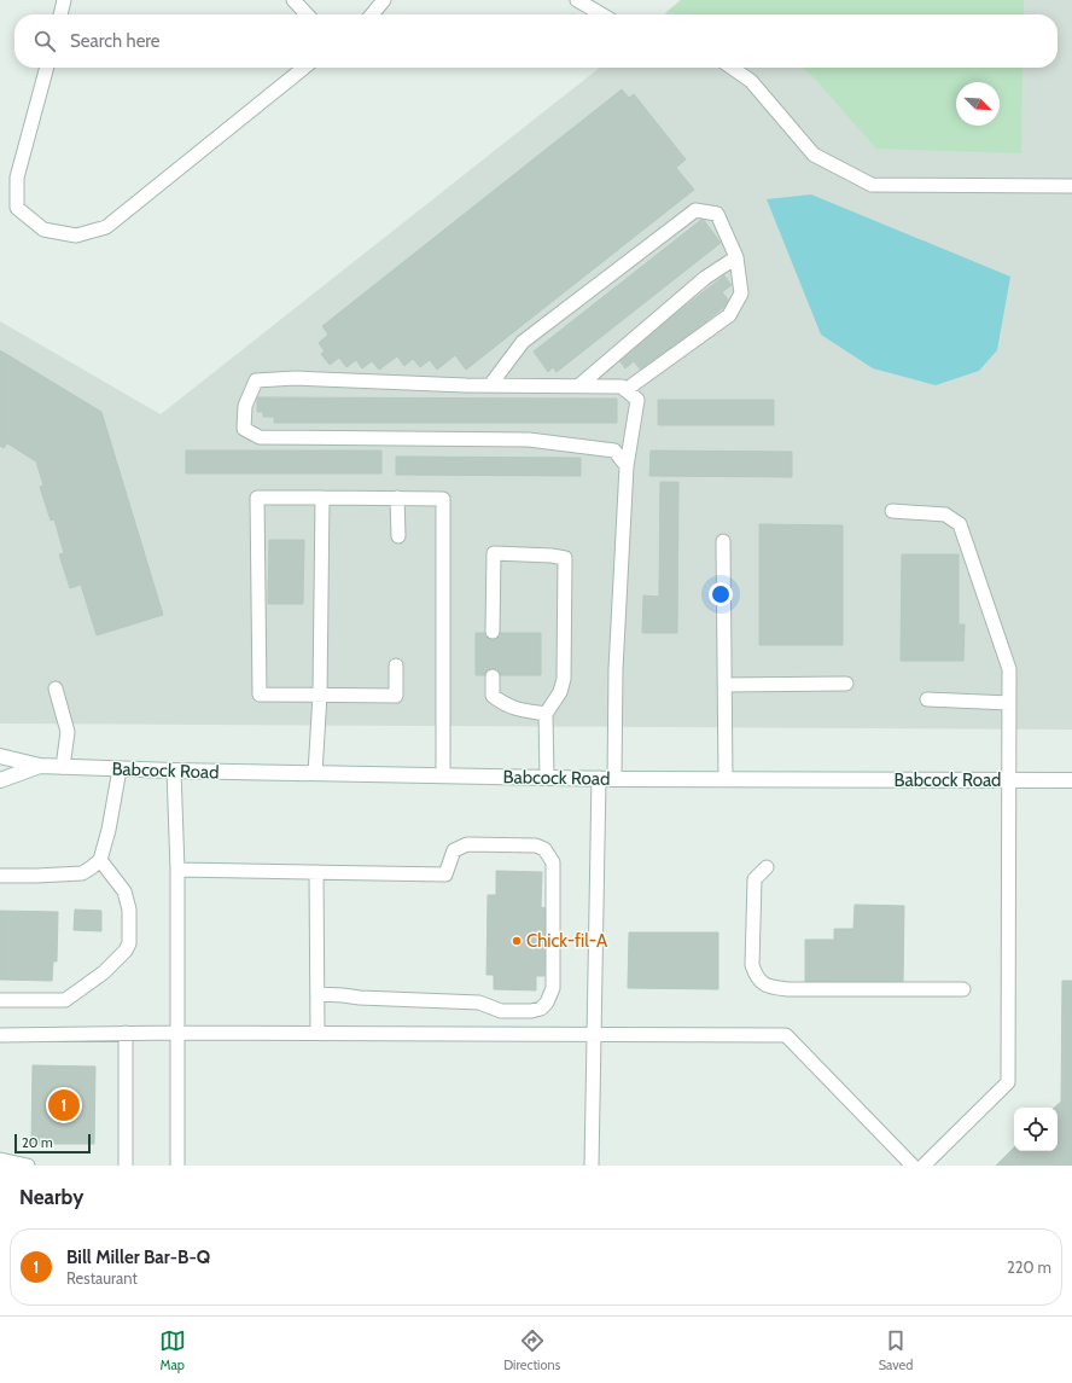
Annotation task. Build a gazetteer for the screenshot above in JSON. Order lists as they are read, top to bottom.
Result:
{
  "streets": {
    "main road": ["Babcock Road"]
  },
  "places": ["Chick-fil-A"],
  "scale_bar": "20 m",
  "north": "bottom right",
  "page": {
    "search": "Search here",
    "pins": "1",
    "scale": "20 m",
    "heading": "Nearby",
    "list": [
      {
        "mark": "1",
        "name": "Bill Miller Bar-B-Q",
        "note": "Restaurant",
        "value": "220 m"
      }
    ],
    "nav": ["Map", "Directions", "Saved"]
  }
}
